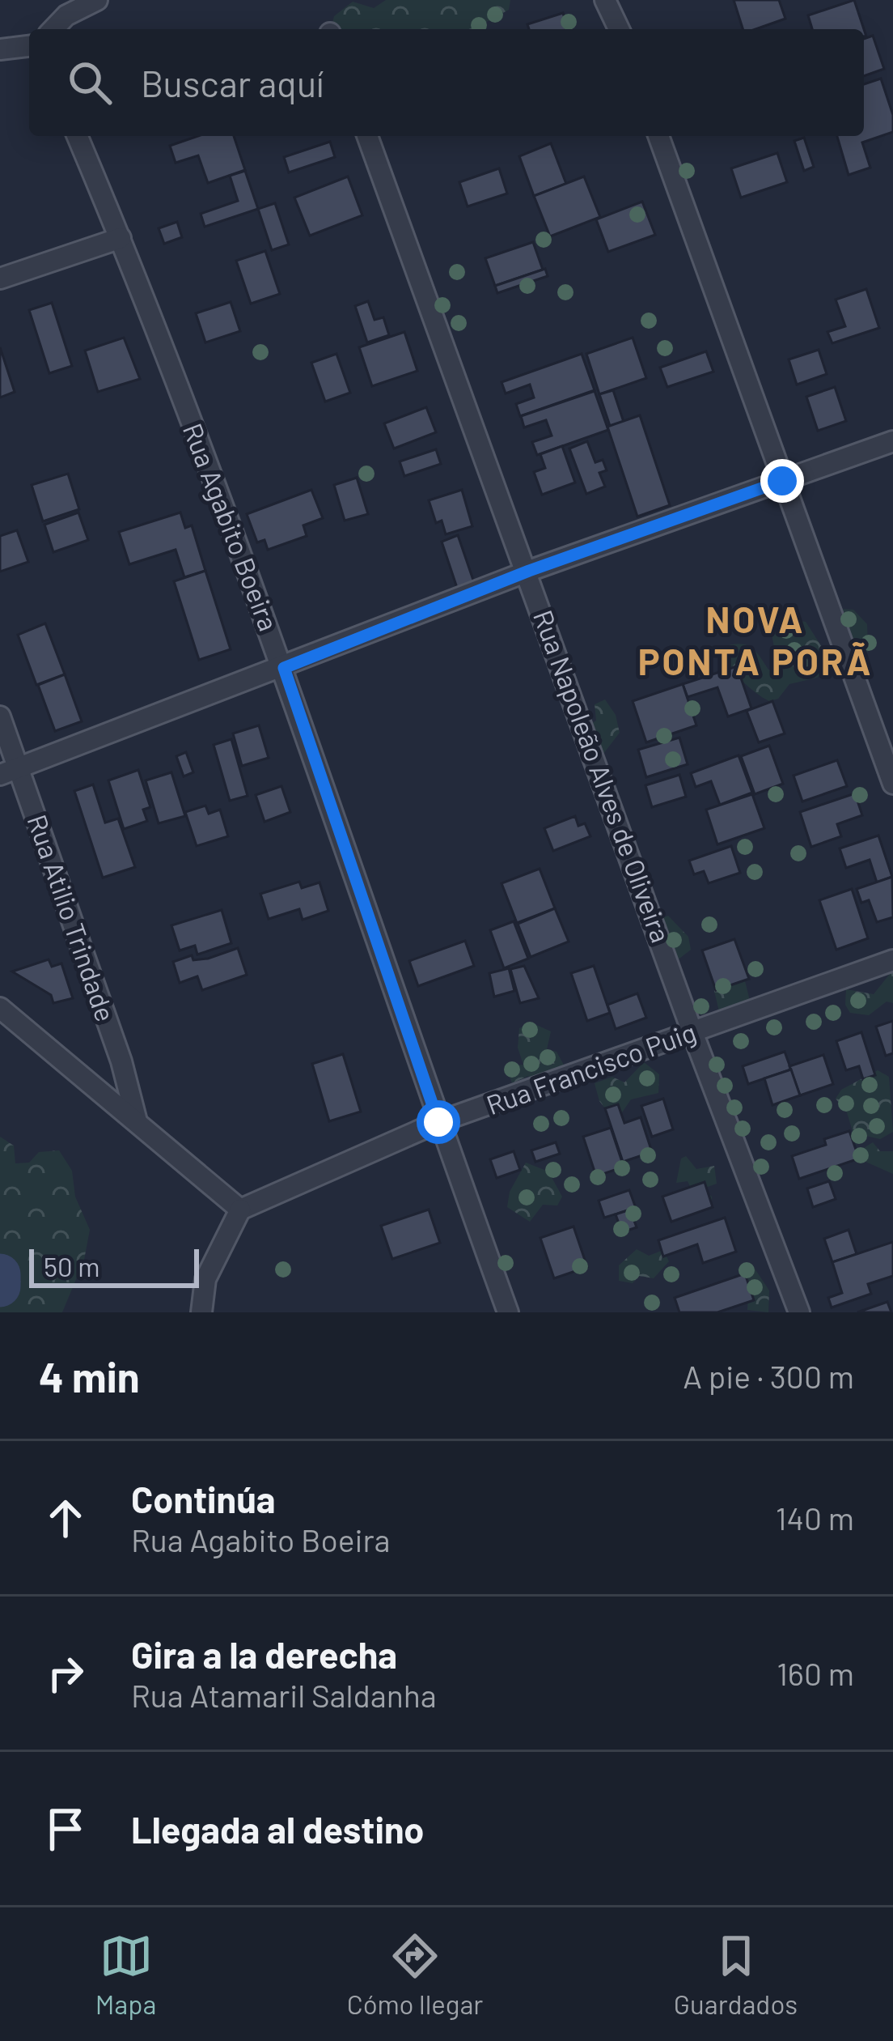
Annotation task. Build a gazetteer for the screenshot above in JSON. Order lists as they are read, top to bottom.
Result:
{
  "streets": {
    "street": [
      "Rua Agabito Boeira",
      "Rua Napoleão Alves de Oliveira",
      "Rua Atilio Trindade",
      "Rua Francisco Puig"
    ]
  },
  "crossings": [
    ["Rua Agabito Boeira", "Rua Francisco Puig"],
    ["Rua Napoleão Alves de Oliveira", "Rua Francisco Puig"]
  ],
  "districts": ["NOVA PONTA PORÃ"],
  "scale_bar": "50 m",
  "page": {
    "search": "Buscar aquí",
    "scale": "50 m",
    "heading": ["4 min", "A pie · 300 m"],
    "list": [
      ["Continúa", "Rua Agabito Boeira", "140 m"],
      ["Gira a la derecha", "Rua Atamaril Saldanha", "160 m"],
      "Llegada al destino"
    ],
    "nav": ["Mapa", "Cómo llegar", "Guardados"]
  }
}
